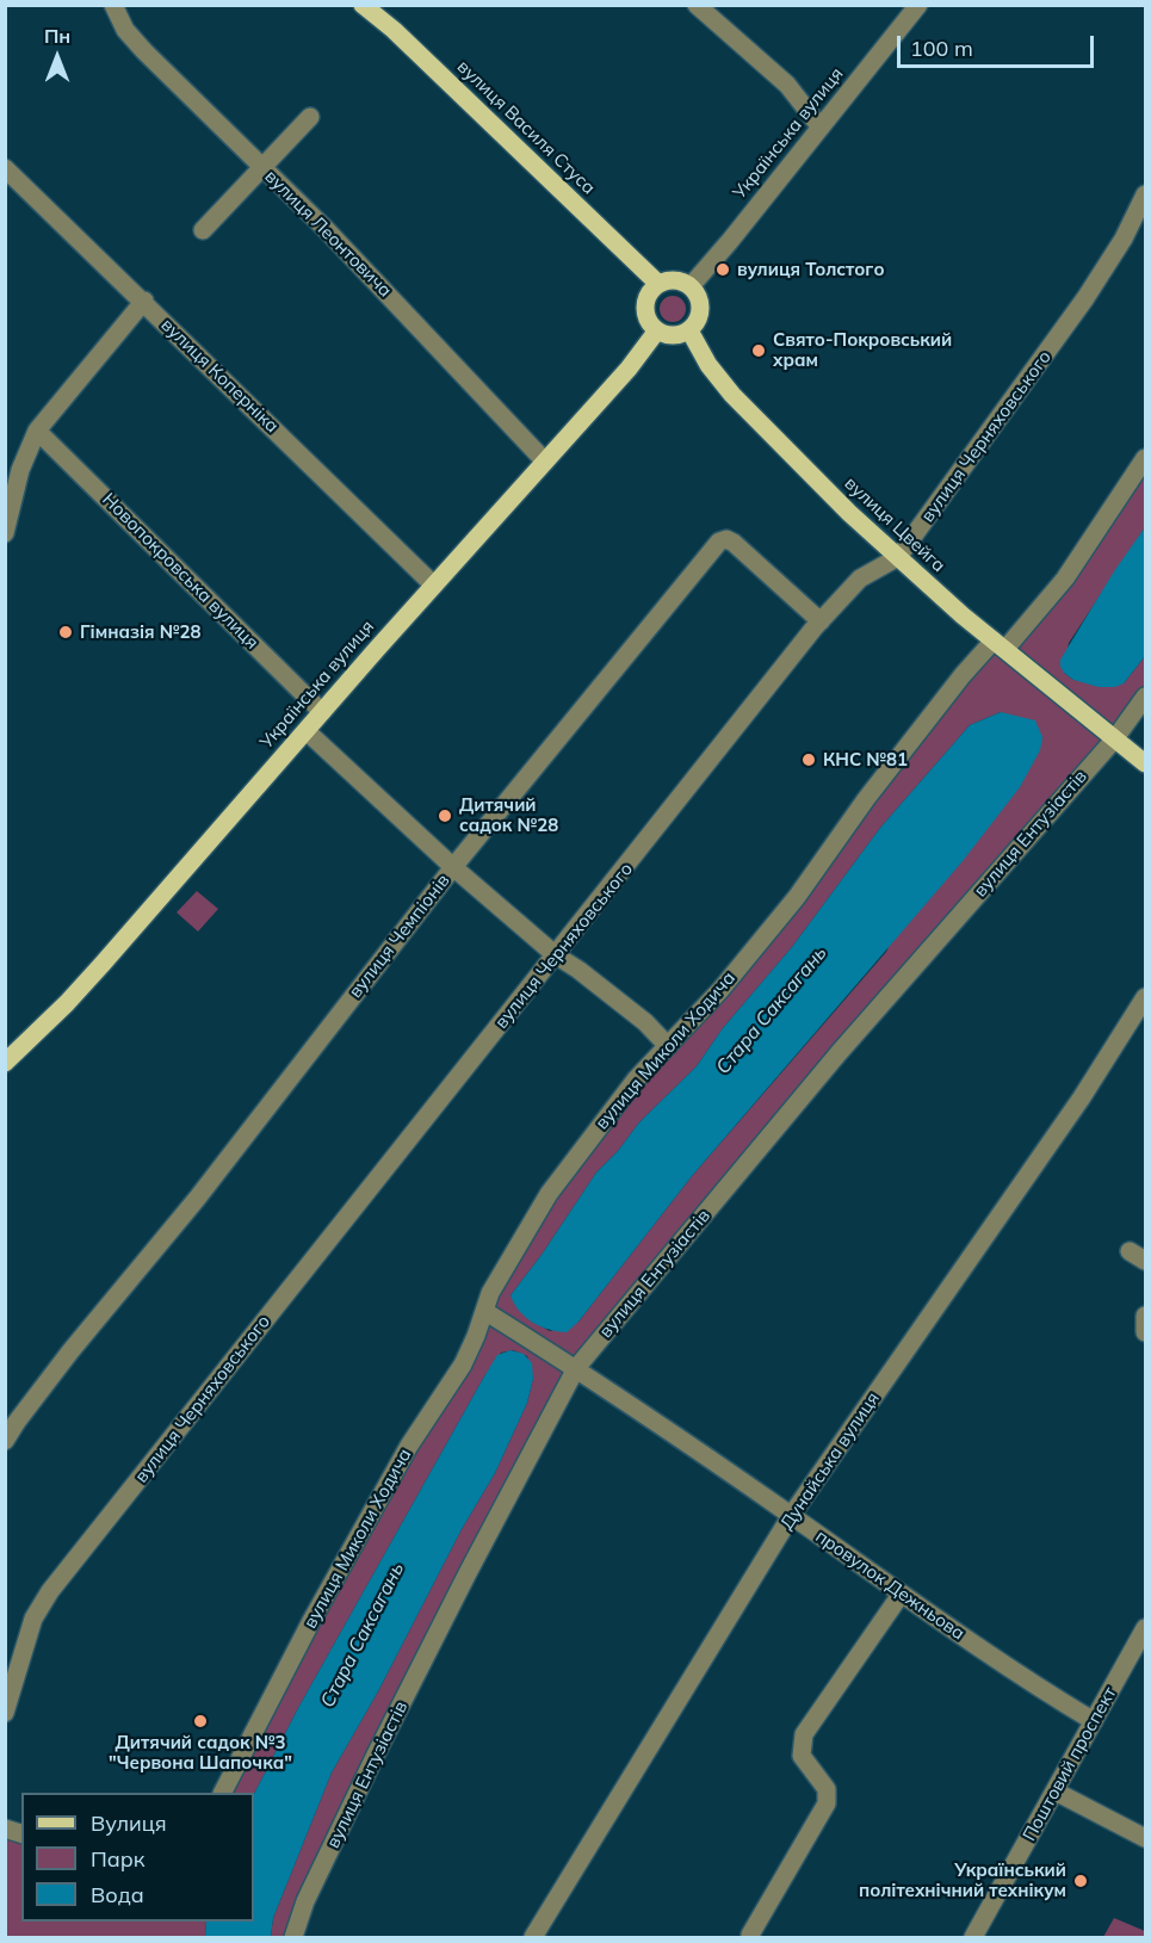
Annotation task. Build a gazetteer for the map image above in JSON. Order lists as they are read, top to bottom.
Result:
{
  "streets": {
    "main road": ["вулиця Василя Стуса", "Українська вулиця", "вулиця Цвейга"],
    "street": [
      "вулиця Леонтовича",
      "вулиця Коперніка",
      "вулиця Черняховського",
      "Новопокровська вулиця",
      "вулиця Ентузіастів",
      "вулиця Чемпіонів",
      "вулиця Миколи Ходича",
      "Дунайська вулиця",
      "провулок Дежньова",
      "Поштовий проспект"
    ]
  },
  "crossings": [
    ["вулиця Василя Стуса", "Українська вулиця"],
    ["вулиця Василя Стуса", "вулиця Цвейга"],
    ["Українська вулиця", "вулиця Леонтовича"],
    ["Українська вулиця", "вулиця Коперніка"],
    ["Українська вулиця", "вулиця Цвейга"],
    ["Українська вулиця", "Новопокровська вулиця"],
    ["вулиця Черняховського", "вулиця Цвейга"],
    ["вулиця Черняховського", "вулиця Чемпіонів"],
    ["вулиця Цвейга", "вулиця Ентузіастів"],
    ["вулиця Цвейга", "вулиця Миколи Ходича"],
    ["вулиця Ентузіастів", "провулок Дежньова"],
    ["вулиця Миколи Ходича", "провулок Дежньова"],
    ["Дунайська вулиця", "провулок Дежньова"],
    ["провулок Дежньова", "Поштовий проспект"]
  ],
  "water": ["Стара Саксагань"],
  "places": [
    "вулиця Толстого",
    "Свято-Покровський храм",
    "Гімназія №28",
    "КНС №81",
    "Дитячий садок №28",
    "Дитячий садок №3 \"Червона Шапочка\"",
    "Український політехнічний технікум"
  ],
  "legend": ["Вулиця", "Парк", "Вода"],
  "scale_bar": "100 m",
  "north": "top"
}
